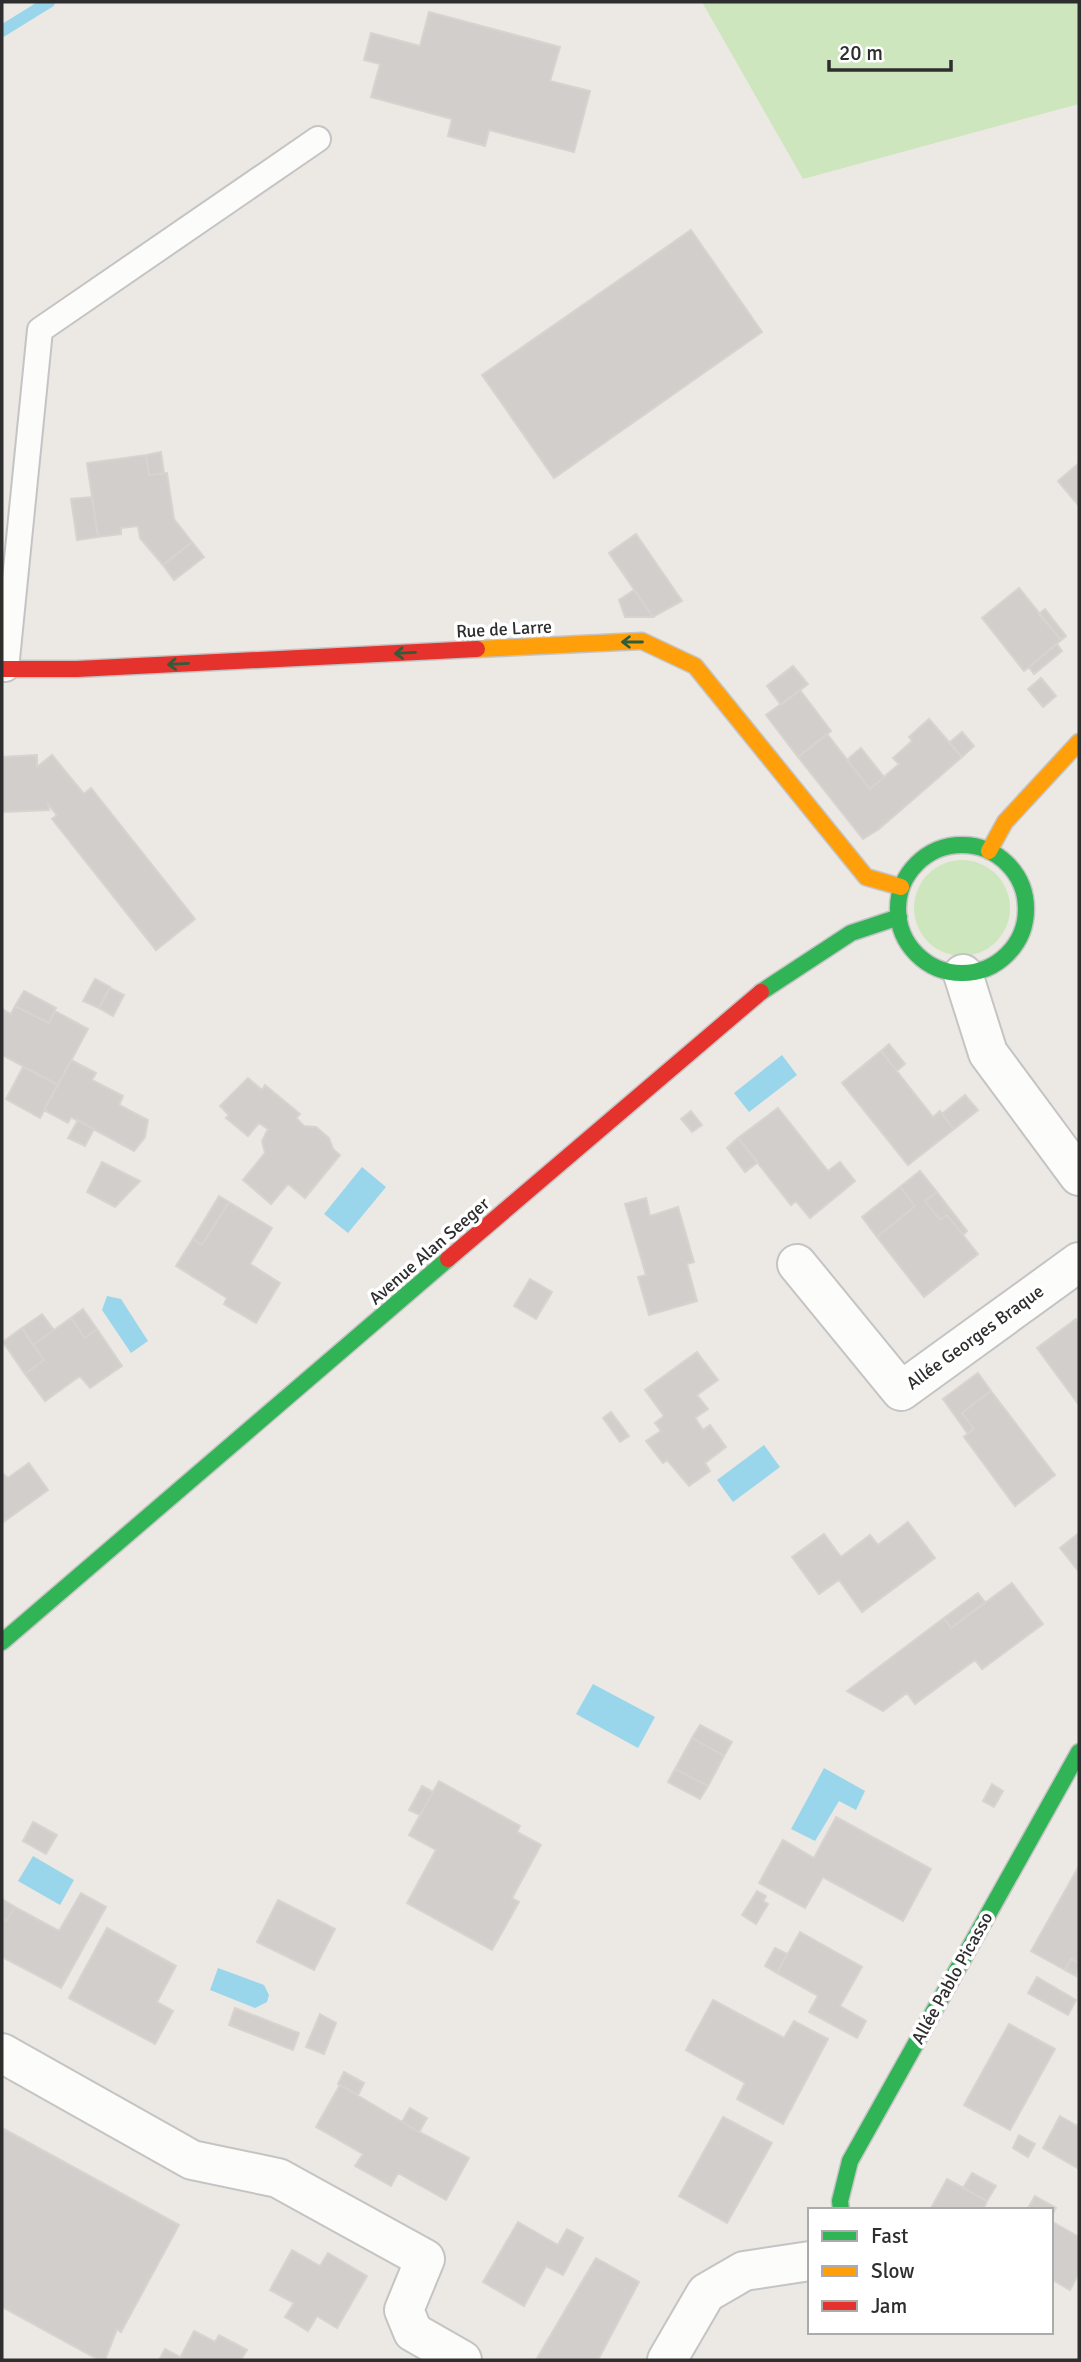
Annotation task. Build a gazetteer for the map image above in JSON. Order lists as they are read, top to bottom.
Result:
{
  "streets": {
    "main road": ["Rue de Larre", "Avenue Alan Seeger", "Allée Pablo Picasso"],
    "street": ["Allée Georges Braque"]
  },
  "crossings": [
    ["Rue de Larre", "Avenue Alan Seeger"]
  ],
  "one_way": ["Rue de Larre"],
  "legend": ["Fast", "Slow", "Jam"],
  "scale_bar": "20 m"
}
